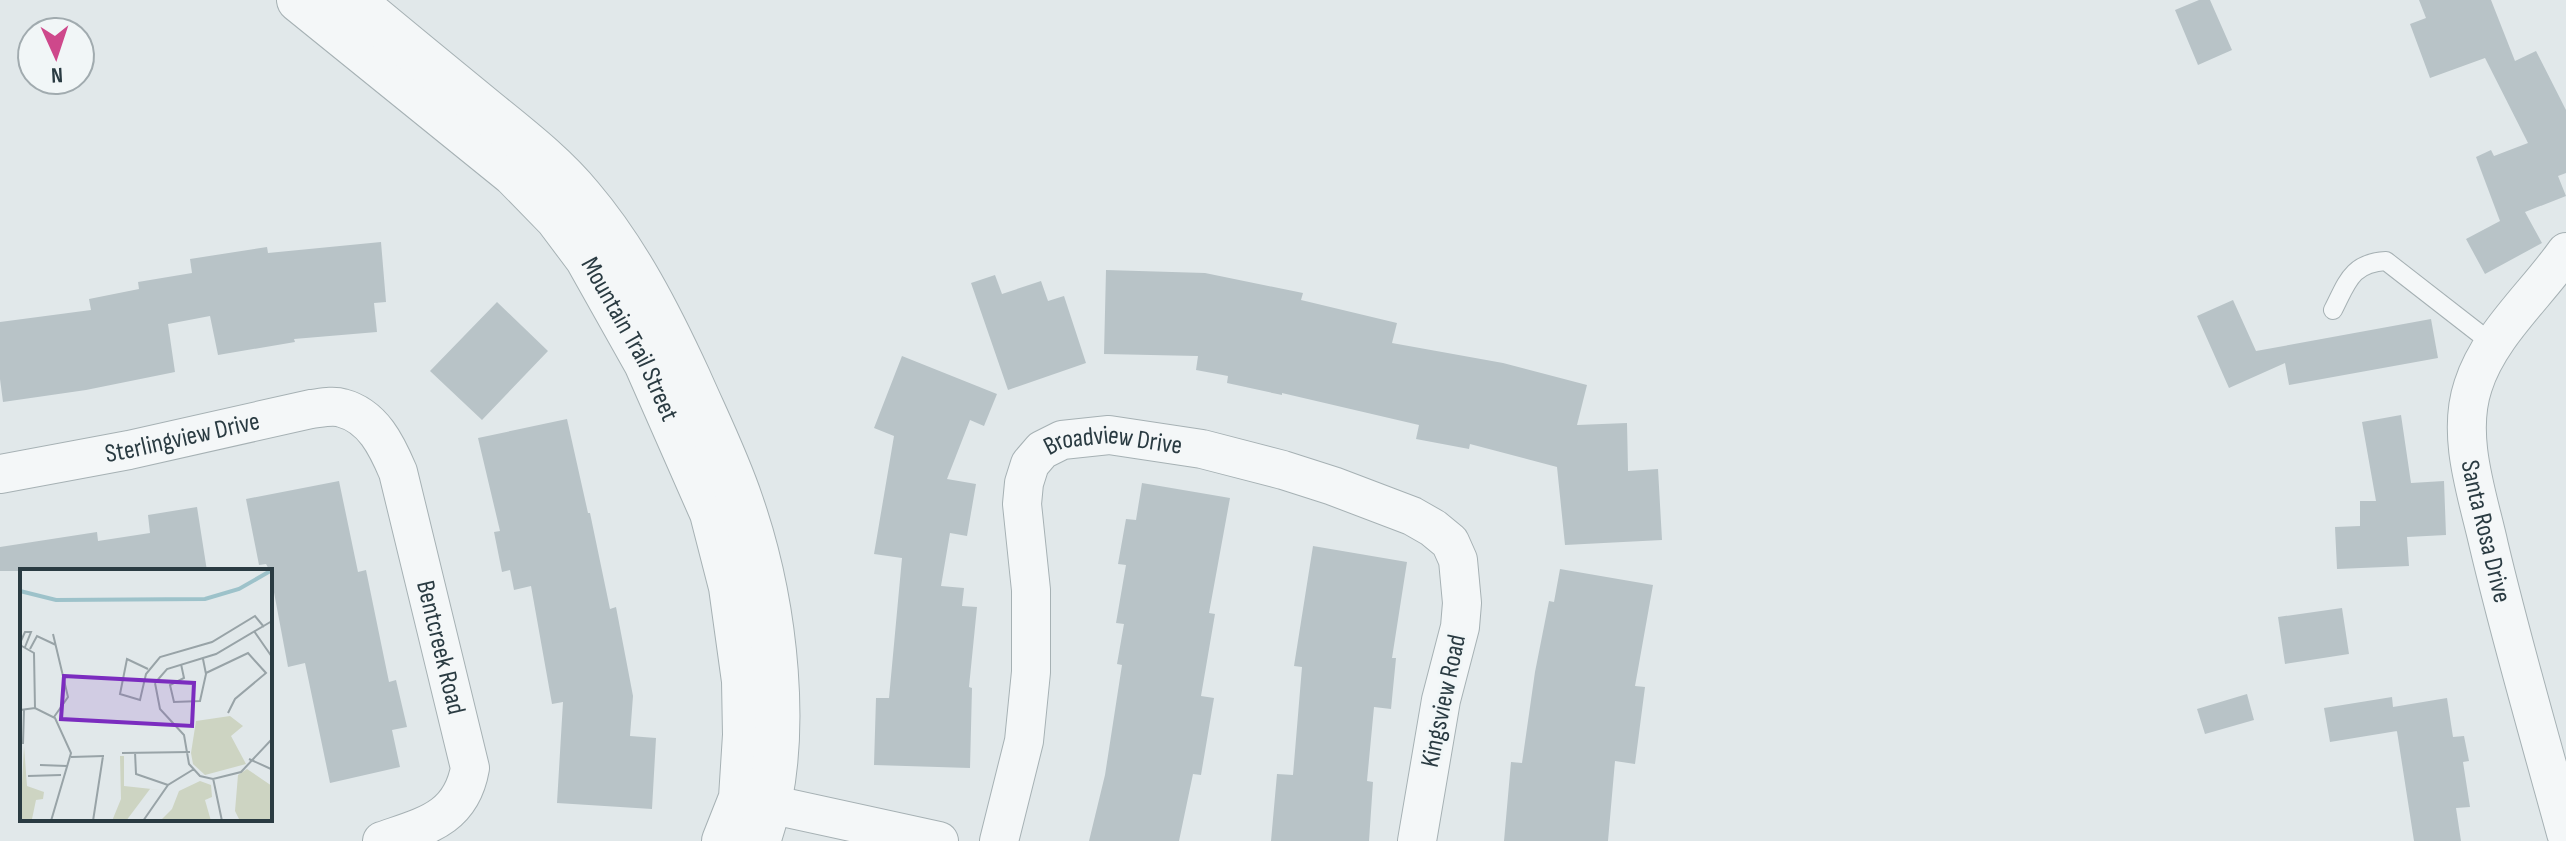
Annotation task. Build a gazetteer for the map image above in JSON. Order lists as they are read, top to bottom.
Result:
{
  "streets": {
    "street": [
      "Mountain Trail Street",
      "Sterlingview Drive",
      "Broadview Drive",
      "Santa Rosa Drive",
      "Bentcreek Road",
      "Kingsview Road"
    ]
  },
  "crossings": [
    ["Sterlingview Drive", "Bentcreek Road"],
    ["Broadview Drive", "Kingsview Road"]
  ],
  "north": "bottom"
}
